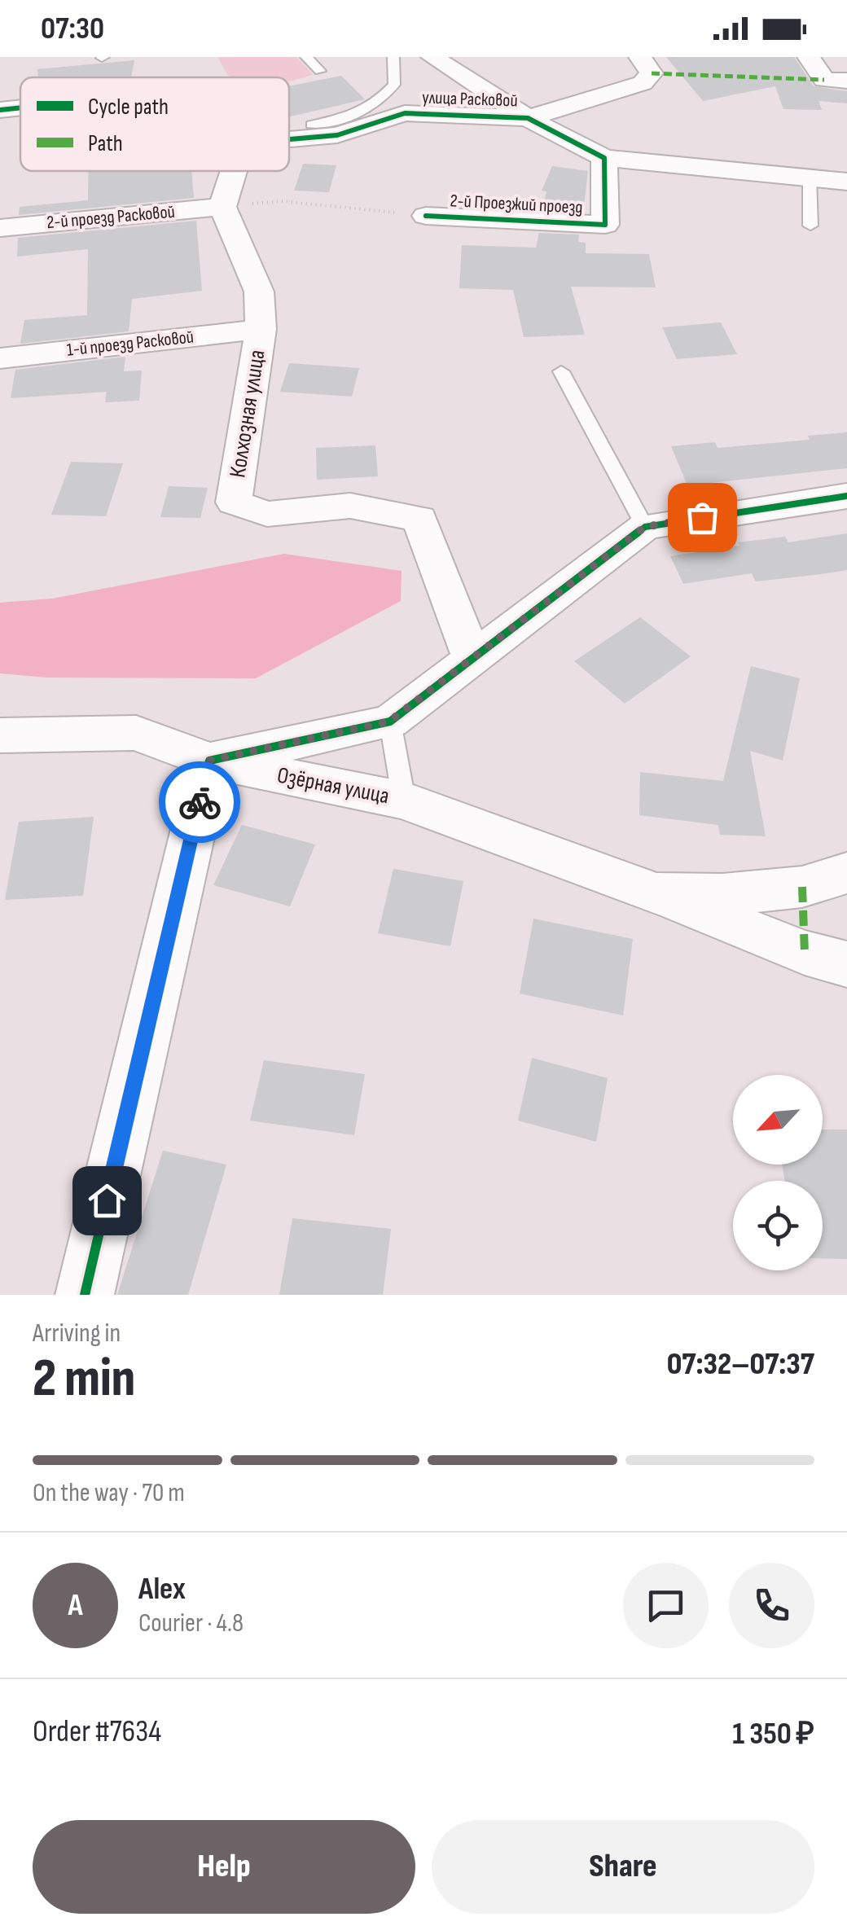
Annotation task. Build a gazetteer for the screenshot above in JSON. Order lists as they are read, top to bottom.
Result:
{
  "streets": {
    "street": [
      "улица Расковой",
      "2-й Проезжий проезд",
      "2-й проезд Расковой",
      "1-й проезд Расковой",
      "Колхозная улица",
      "Озёрная улица"
    ]
  },
  "crossings": [
    ["улица Расковой", "2-й Проезжий проезд"],
    ["1-й проезд Расковой", "Колхозная улица"]
  ],
  "legend": ["Cycle path", "Path"],
  "north": "bottom left",
  "page": {
    "status": "07:30",
    "heading": ["2 min", "Arriving in", "07:32–07:37"],
    "panel": [
      "Alex",
      "Courier · 4.8",
      "Order #7634",
      "1 350 ₽"
    ],
    "bar": "On the way · 70 m",
    "round": "A",
    "buttons": ["Help", "Share"]
  }
}
